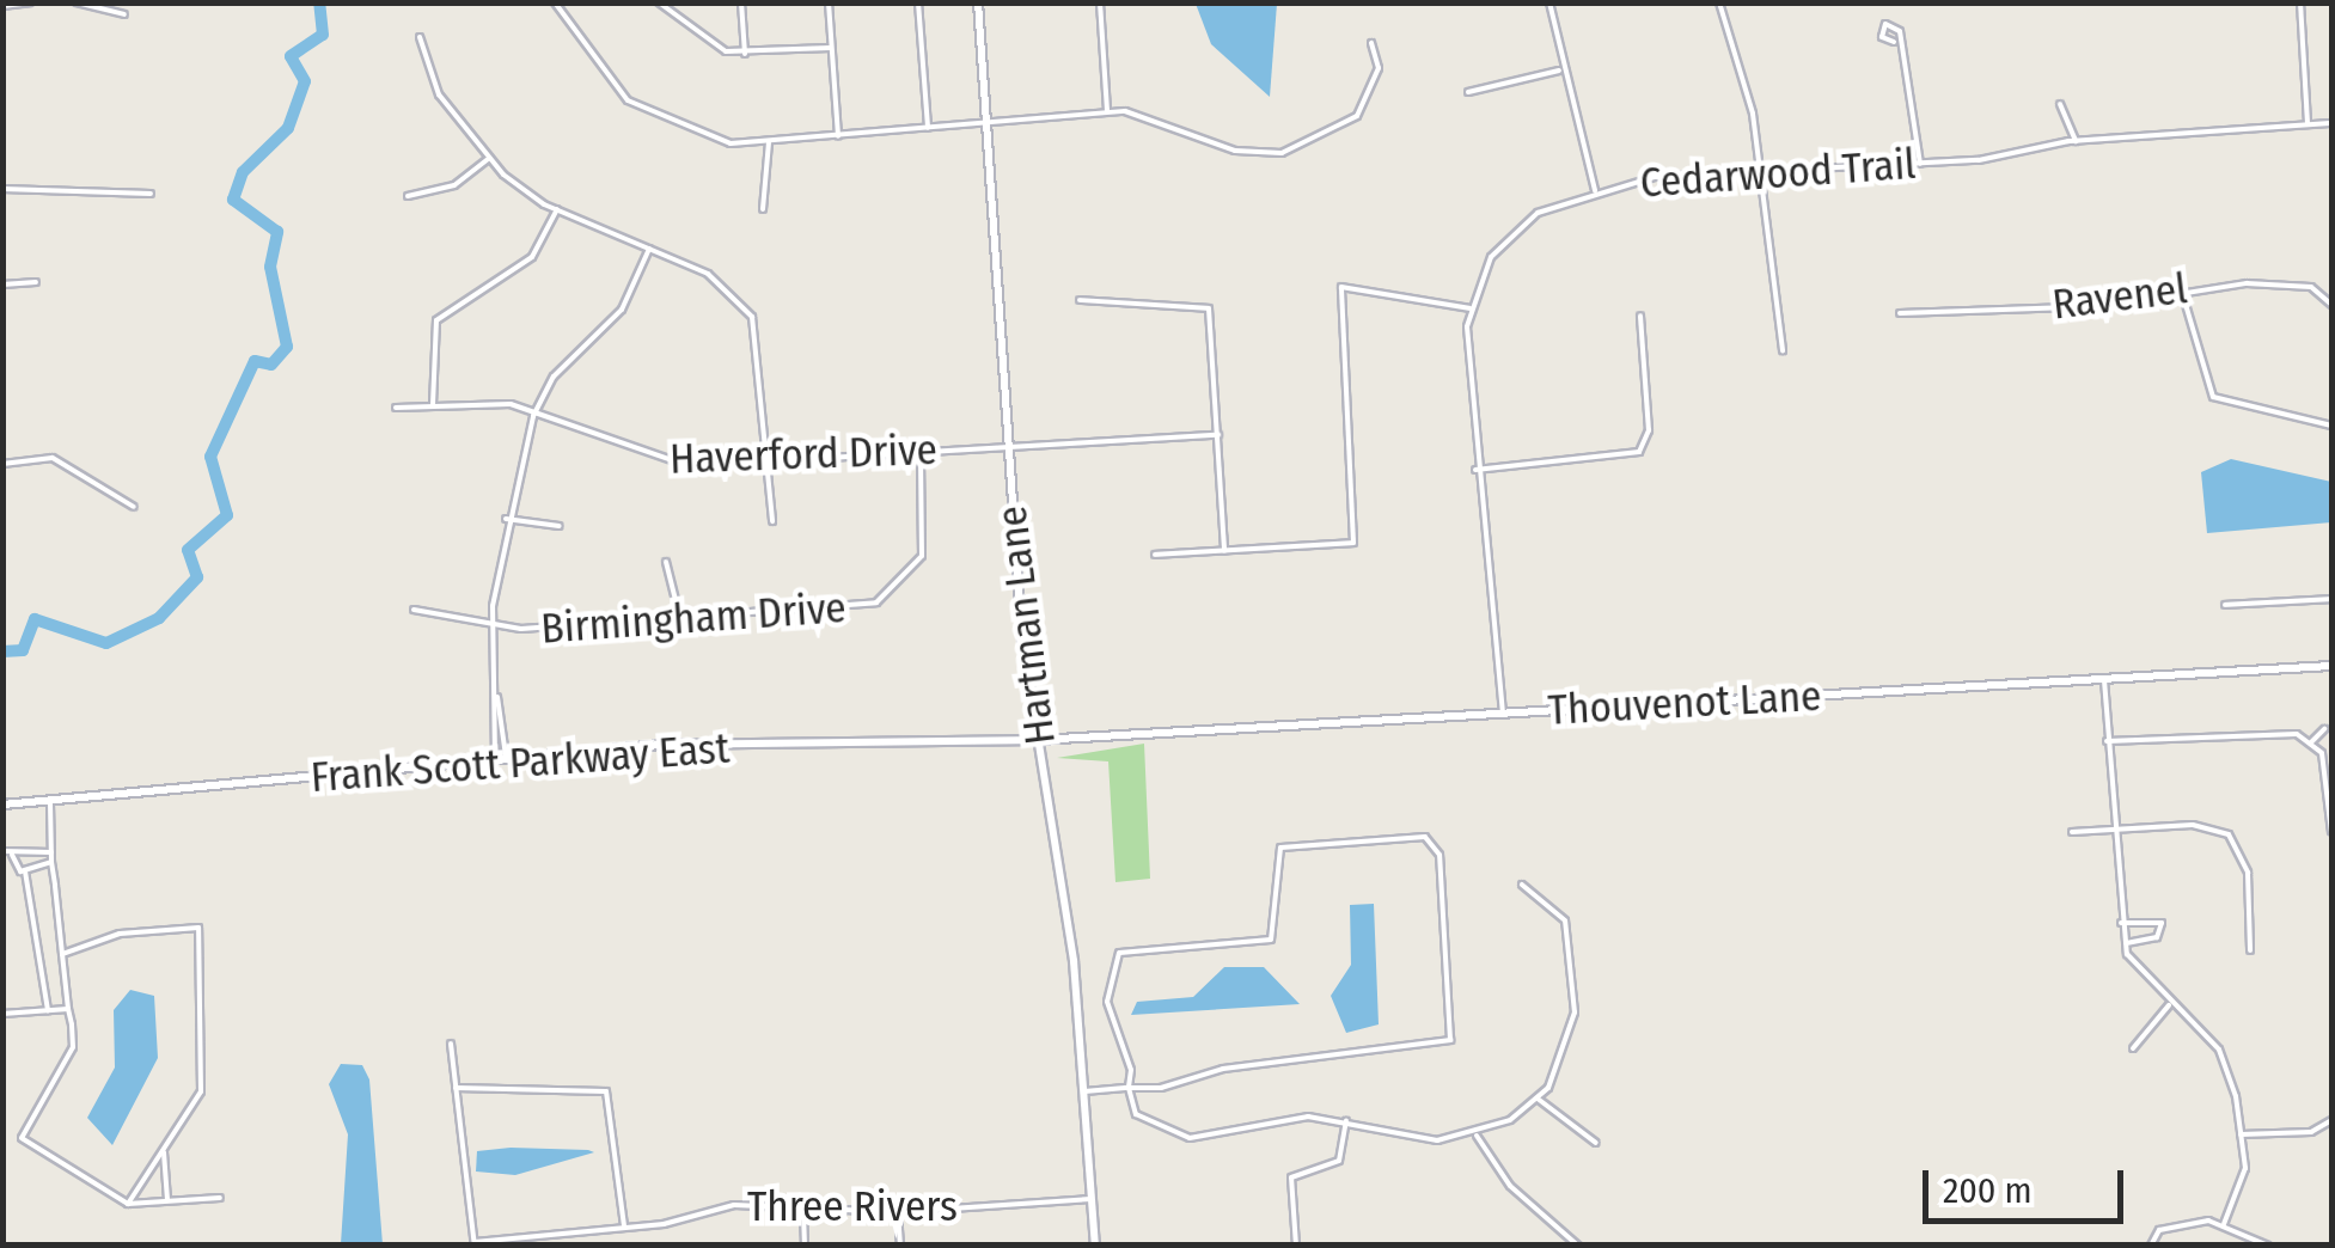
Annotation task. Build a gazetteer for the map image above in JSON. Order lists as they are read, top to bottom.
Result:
{
  "streets": {
    "main road": ["Hartman Lane", "Thouvenot Lane", "Frank Scott Parkway East"],
    "street": [
      "Cedarwood Trail",
      "Ravenel",
      "Haverford Drive",
      "Birmingham Drive",
      "Three Rivers"
    ]
  },
  "crossings": [
    ["Haverford Drive", "Birmingham Drive"],
    ["Haverford Drive", "Hartman Lane"],
    ["Hartman Lane", "Thouvenot Lane"],
    ["Hartman Lane", "Frank Scott Parkway East"],
    ["Hartman Lane", "Three Rivers"],
    ["Thouvenot Lane", "Frank Scott Parkway East"]
  ],
  "scale_bar": "200 m"
}
